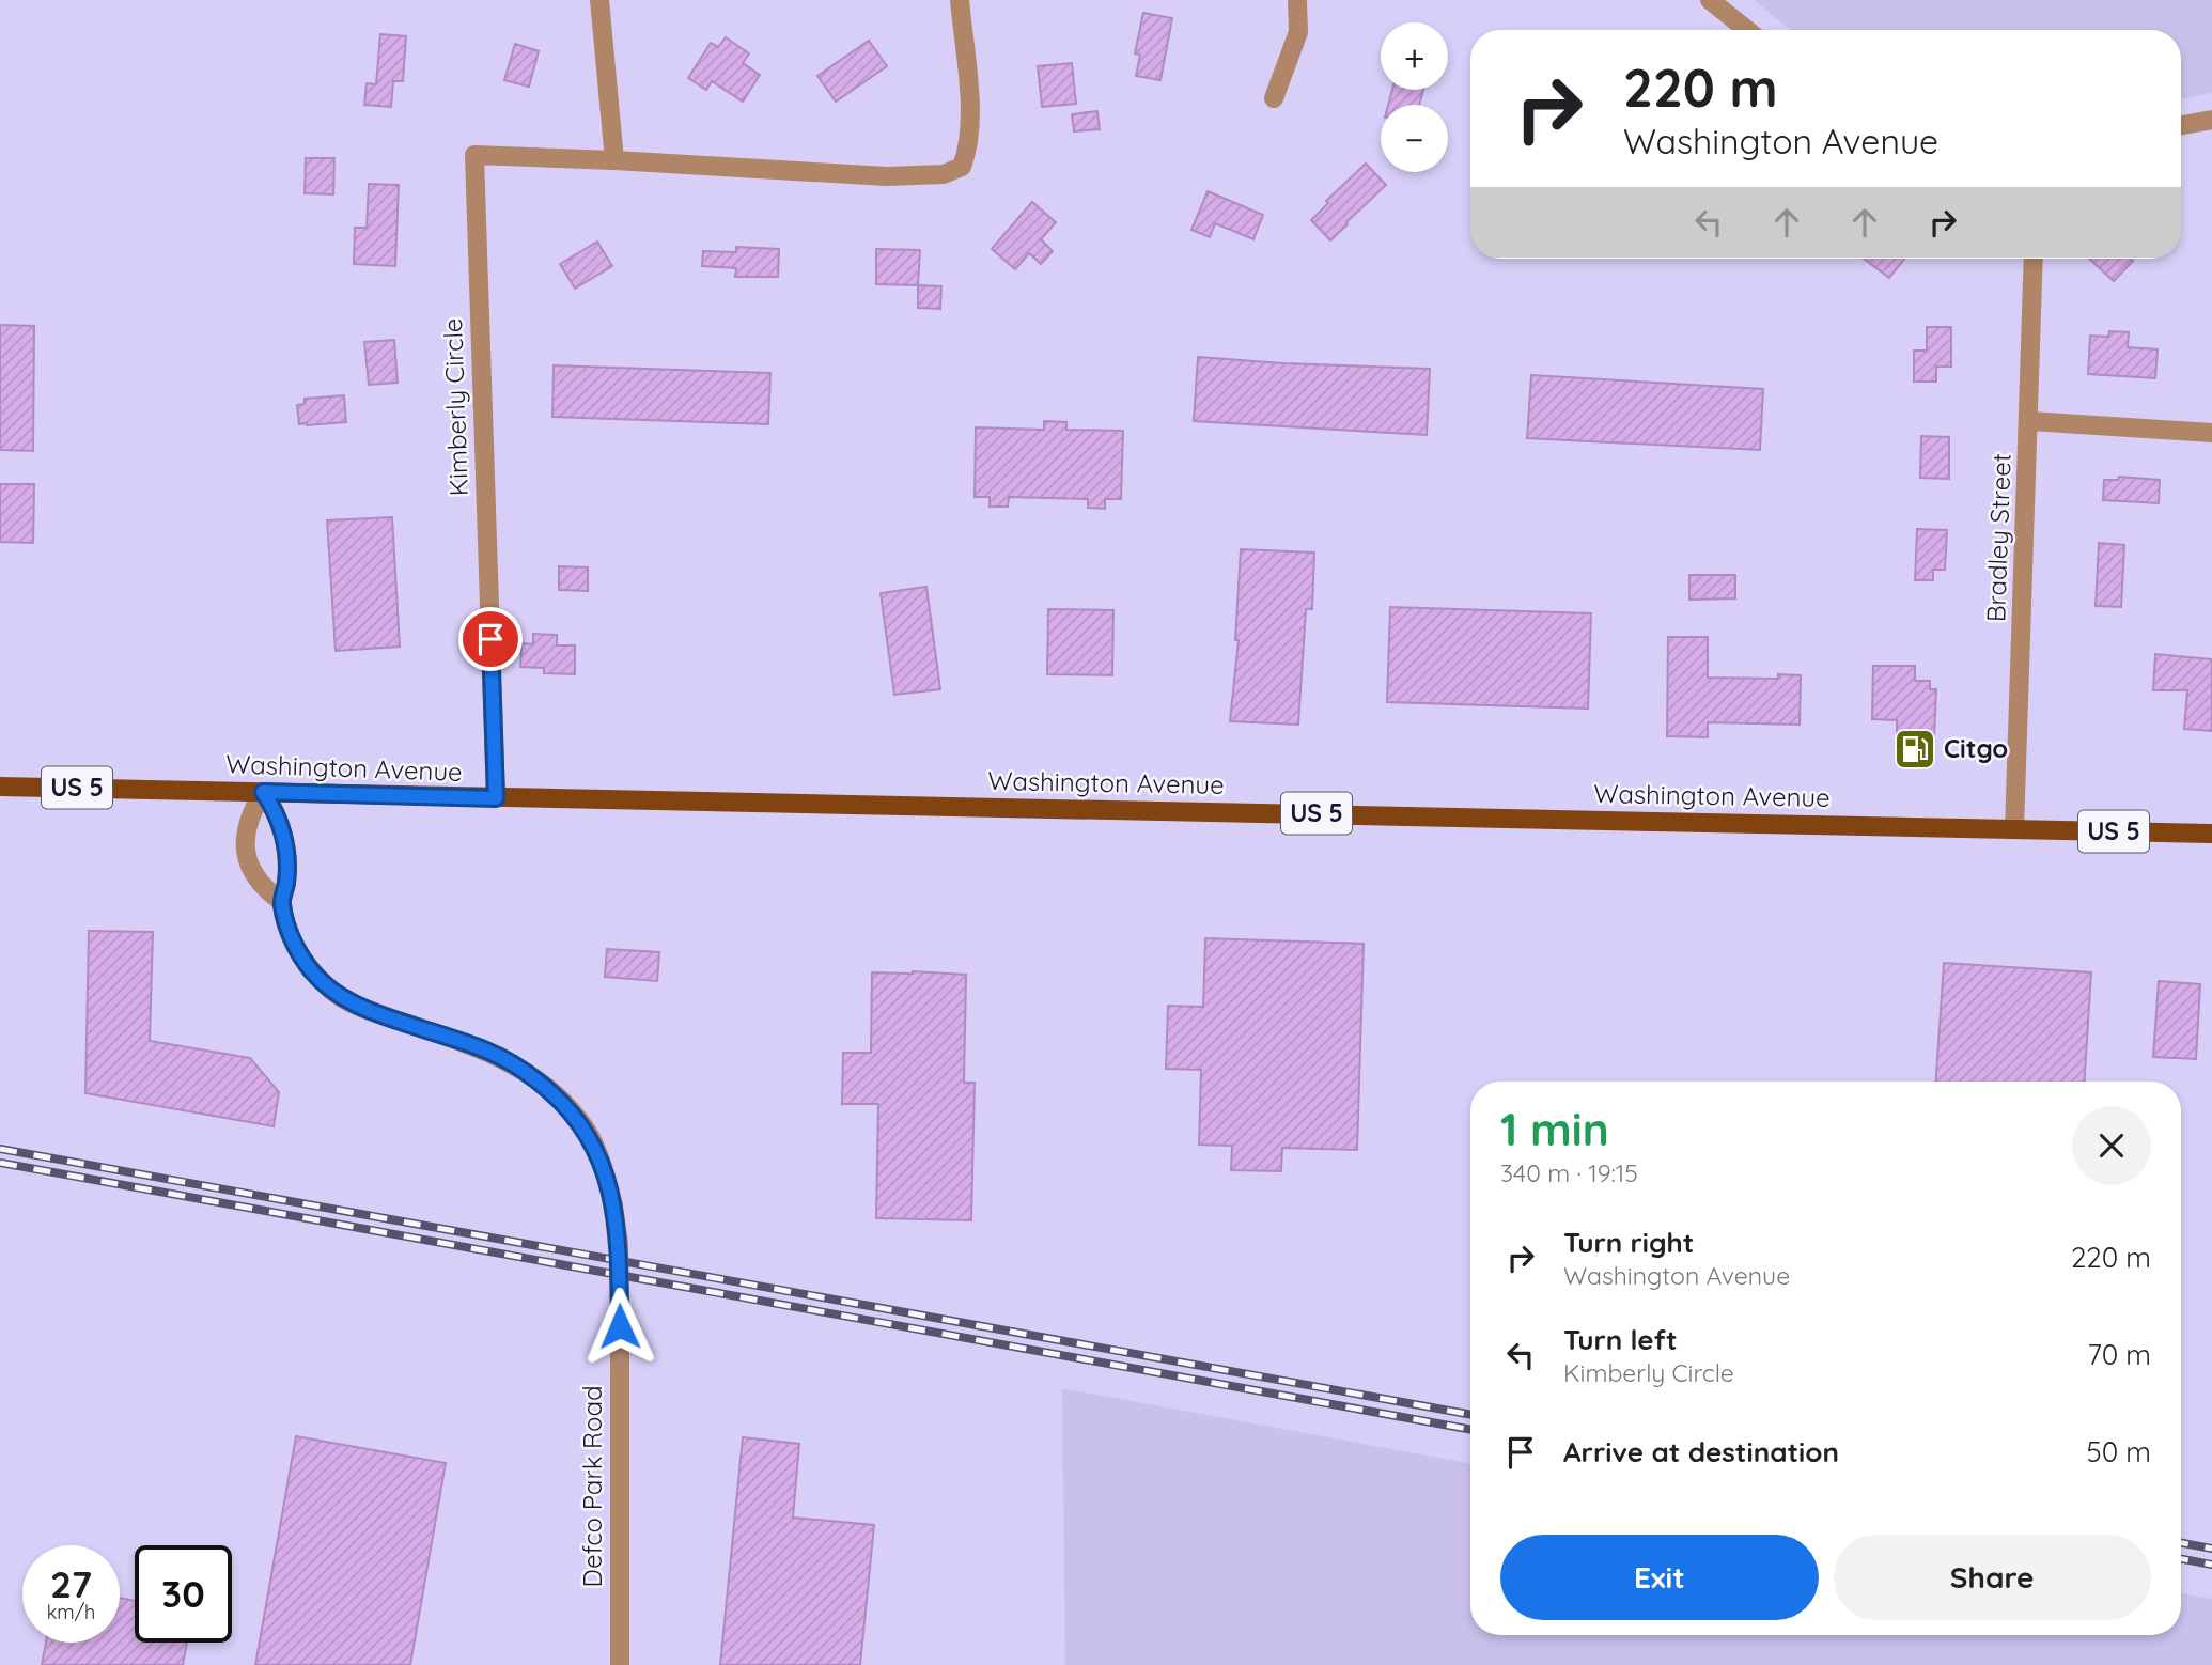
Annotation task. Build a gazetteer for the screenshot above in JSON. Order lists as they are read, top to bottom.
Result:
{
  "streets": {
    "main road": ["Washington Avenue", "US 5"],
    "street": ["Kimberly Circle", "Bradley Street", "Defco Park Road"]
  },
  "crossings": [
    ["Kimberly Circle", "Washington Avenue"],
    ["Bradley Street", "Washington Avenue"],
    ["Washington Avenue", "Defco Park Road"]
  ],
  "places": {
    "fuel station": ["Citgo"]
  },
  "page": {
    "map_buttons": ["+", "−"],
    "turn": ["220 m", "Washington Avenue"],
    "heading": ["1 min", "340 m · 19:15"],
    "list": [
      {
        "name": "Turn right",
        "note": "Washington Avenue",
        "value": "220 m"
      },
      {
        "name": "Turn left",
        "note": "Kimberly Circle",
        "value": "70 m"
      },
      {
        "name": "Arrive at destination",
        "value": "50 m"
      }
    ],
    "buttons": ["Exit", "Share"],
    "speed": "27 km/h",
    "limit": "30"
  }
}
